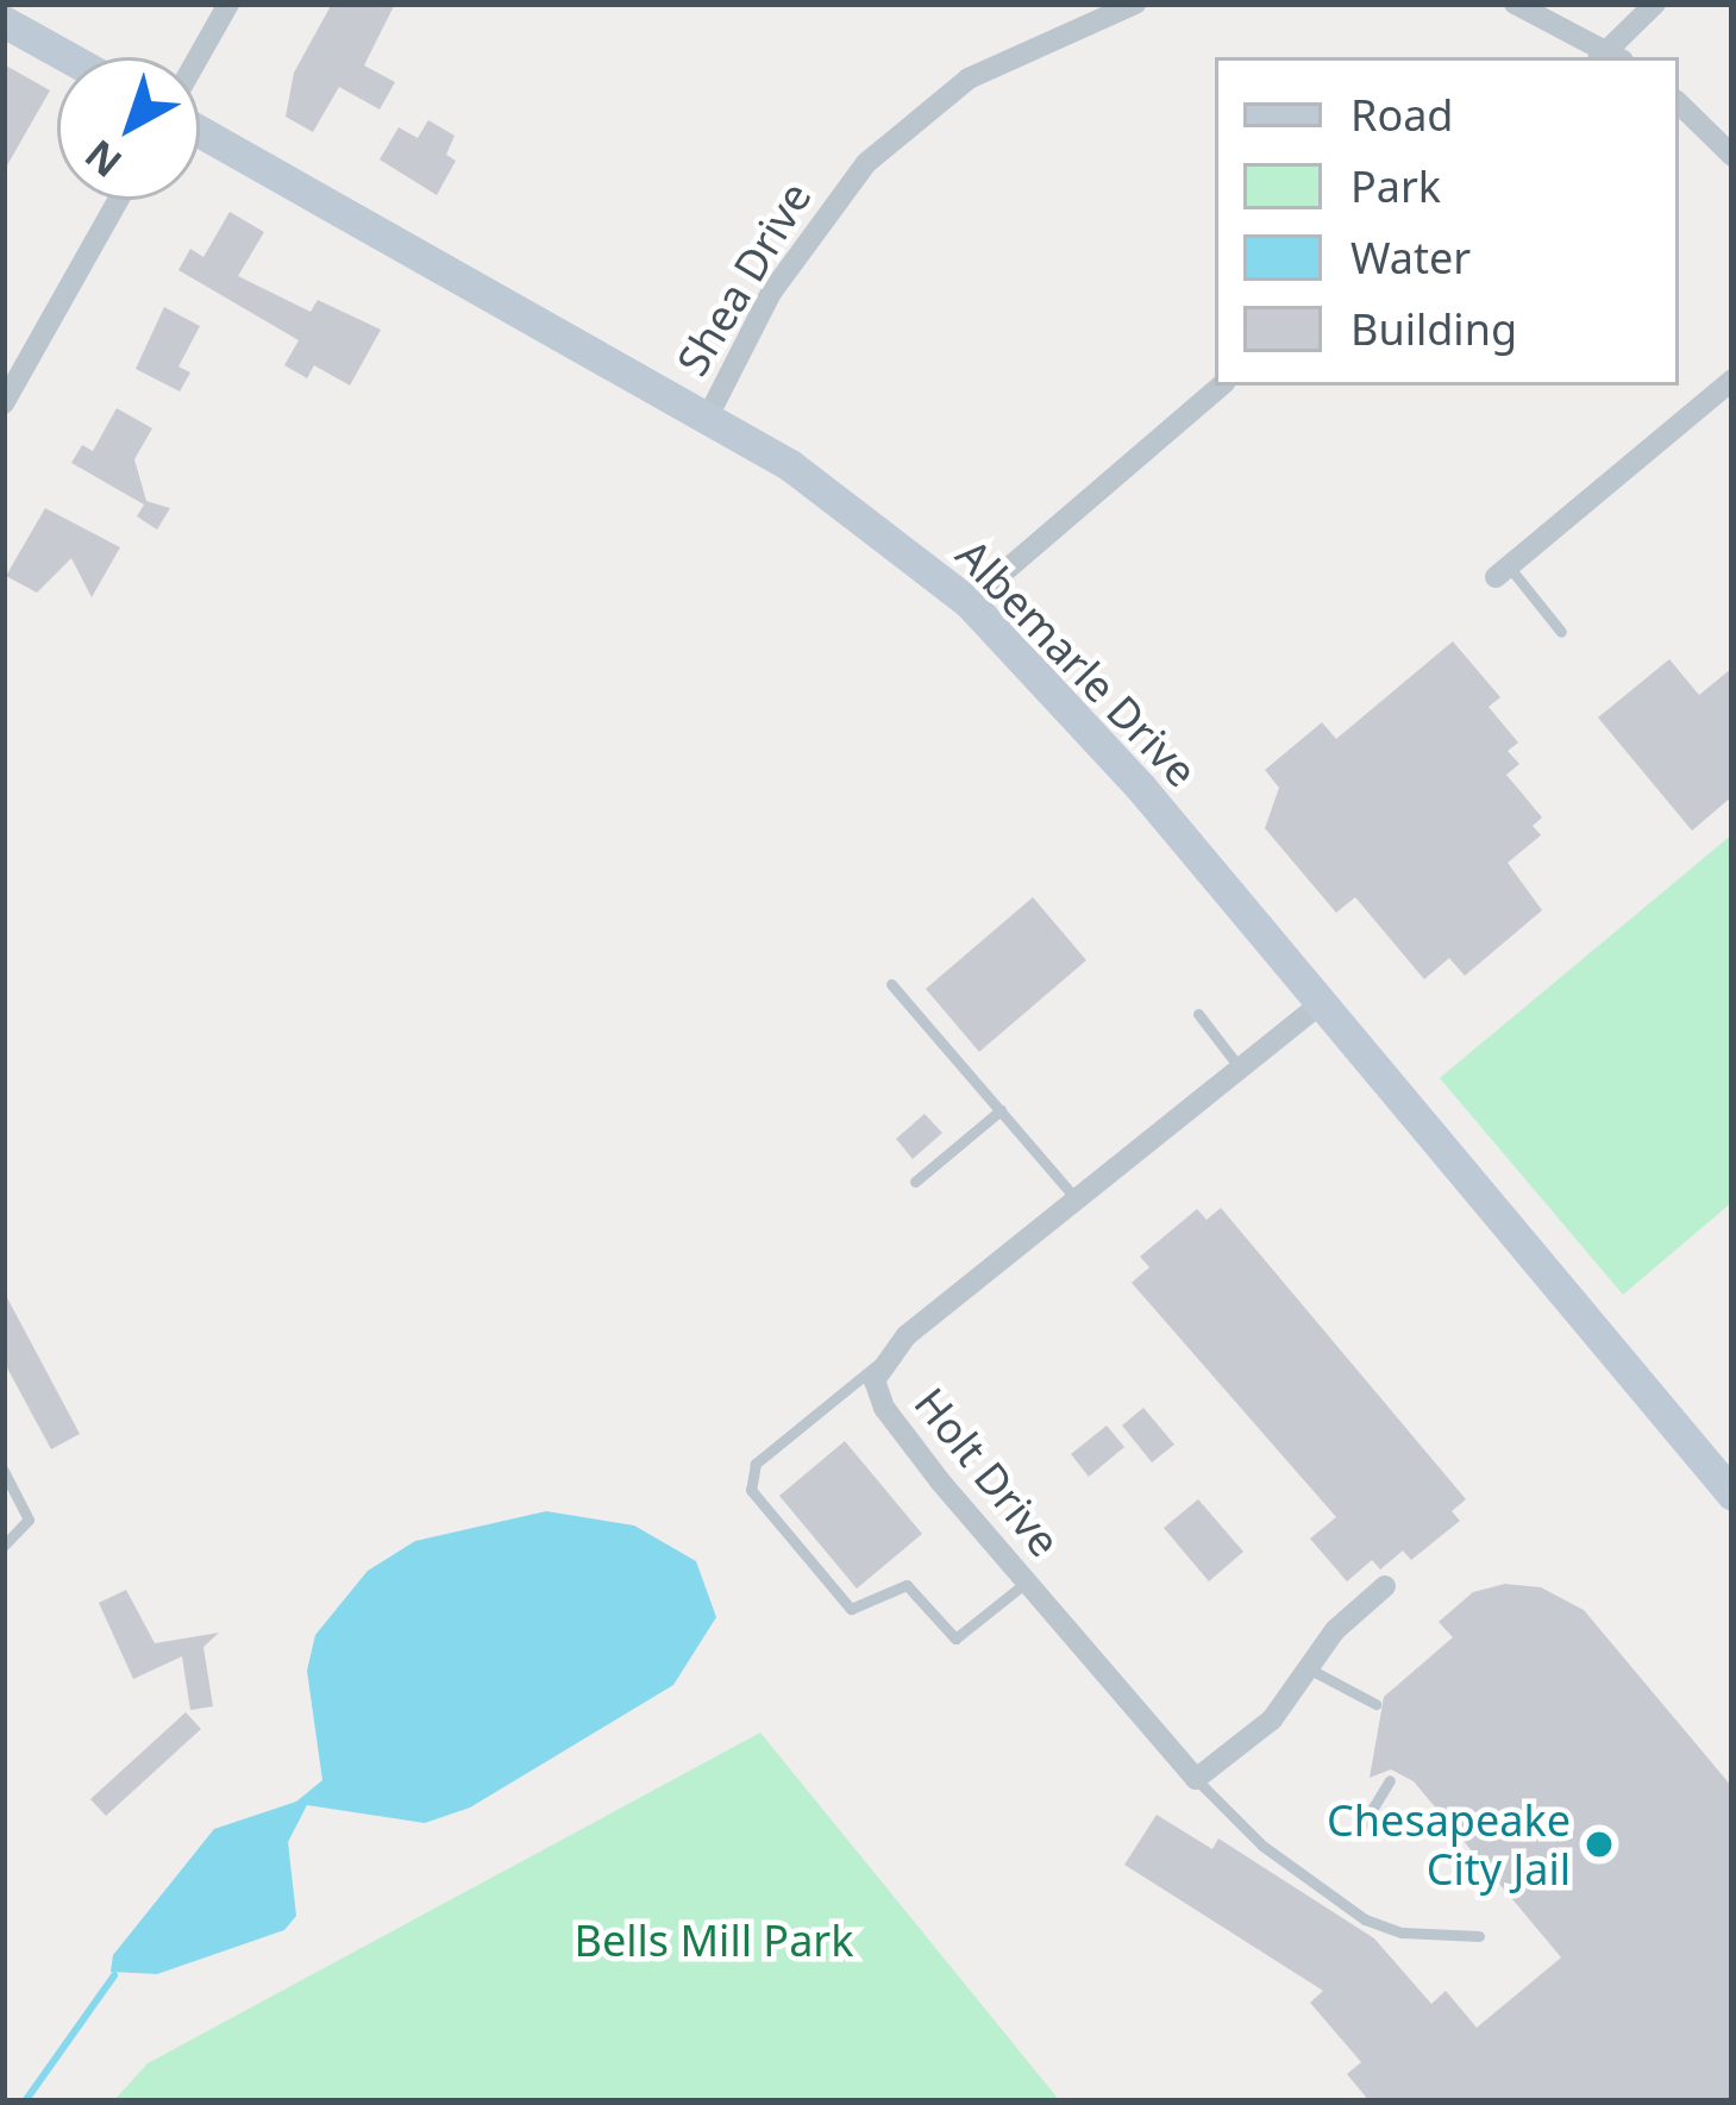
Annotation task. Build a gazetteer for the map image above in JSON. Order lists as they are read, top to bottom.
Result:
{
  "streets": {
    "street": ["Shea Drive", "Albemarle Drive", "Holt Drive"]
  },
  "crossings": [
    ["Shea Drive", "Albemarle Drive"],
    ["Albemarle Drive", "Holt Drive"]
  ],
  "parks": ["Bells Mill Park"],
  "places": ["Chesapeake City Jail"],
  "legend": [
    "Road",
    "Park",
    "Water",
    "Building"
  ],
  "north": "bottom left"
}
